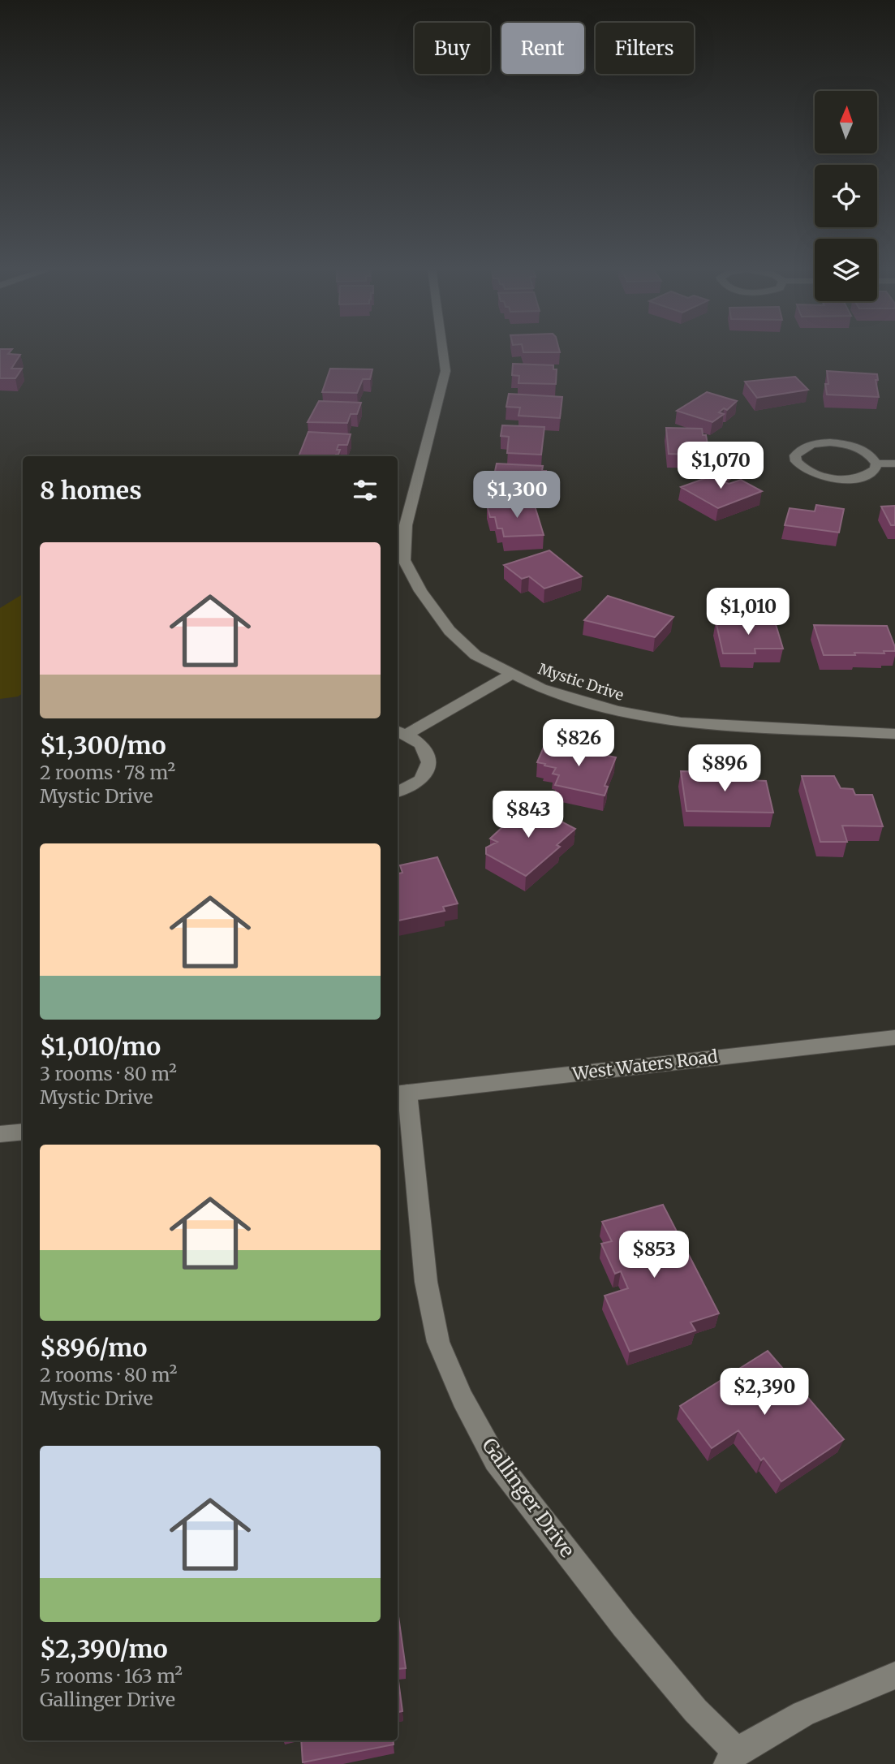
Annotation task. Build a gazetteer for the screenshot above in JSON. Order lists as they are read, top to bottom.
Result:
{
  "streets": {
    "street": ["Mystic Drive", "West Waters Road", "Gallinger Drive"]
  },
  "crossings": [
    ["West Waters Road", "Gallinger Drive"]
  ],
  "north": "top",
  "page": {
    "chip": ["Buy", "Rent", "Filters"],
    "price": [
      "$1,070",
      "$1,300",
      "$1,010",
      "$826",
      "$896",
      "$843",
      "$853",
      "$2,390"
    ],
    "heading": "8 homes",
    "list": [
      {
        "name": "$1,300/mo",
        "note": "2 rooms · 78 m² · Mystic Drive"
      },
      {
        "name": "$1,010/mo",
        "note": "3 rooms · 80 m² · Mystic Drive"
      },
      {
        "name": "$896/mo",
        "note": "2 rooms · 80 m² · Mystic Drive"
      },
      {
        "name": "$2,390/mo",
        "note": "5 rooms · 163 m² · Gallinger Drive"
      }
    ]
  }
}
